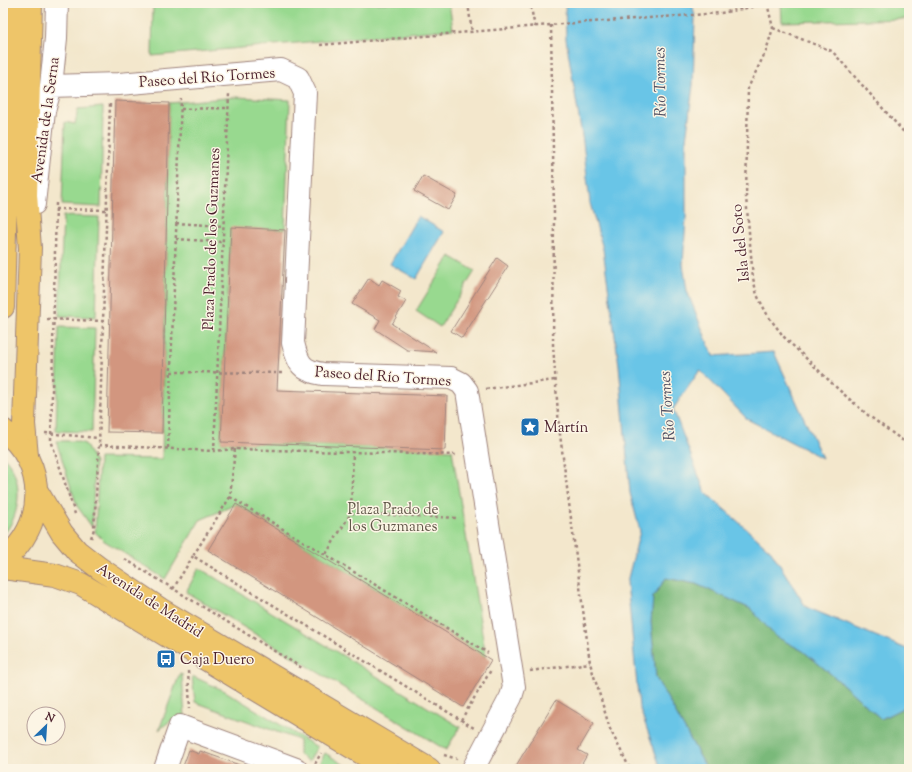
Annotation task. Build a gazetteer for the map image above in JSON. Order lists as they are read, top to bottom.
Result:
{
  "streets": {
    "main road": ["Avenida de la Serna", "Avenida de Madrid"],
    "street": ["Paseo del Río Tormes"],
    "path": ["Plaza Prado de los Guzmanes", "Isla del Soto"]
  },
  "crossings": [
    ["Paseo del Río Tormes", "Avenida de la Serna"],
    ["Paseo del Río Tormes", "Plaza Prado de los Guzmanes"]
  ],
  "water": ["Río Tormes"],
  "parks": ["Plaza Prado de los Guzmanes"],
  "places": {
    "place": ["Martín"],
    "bus stop": ["Caja Duero"]
  },
  "north": "top right"
}
